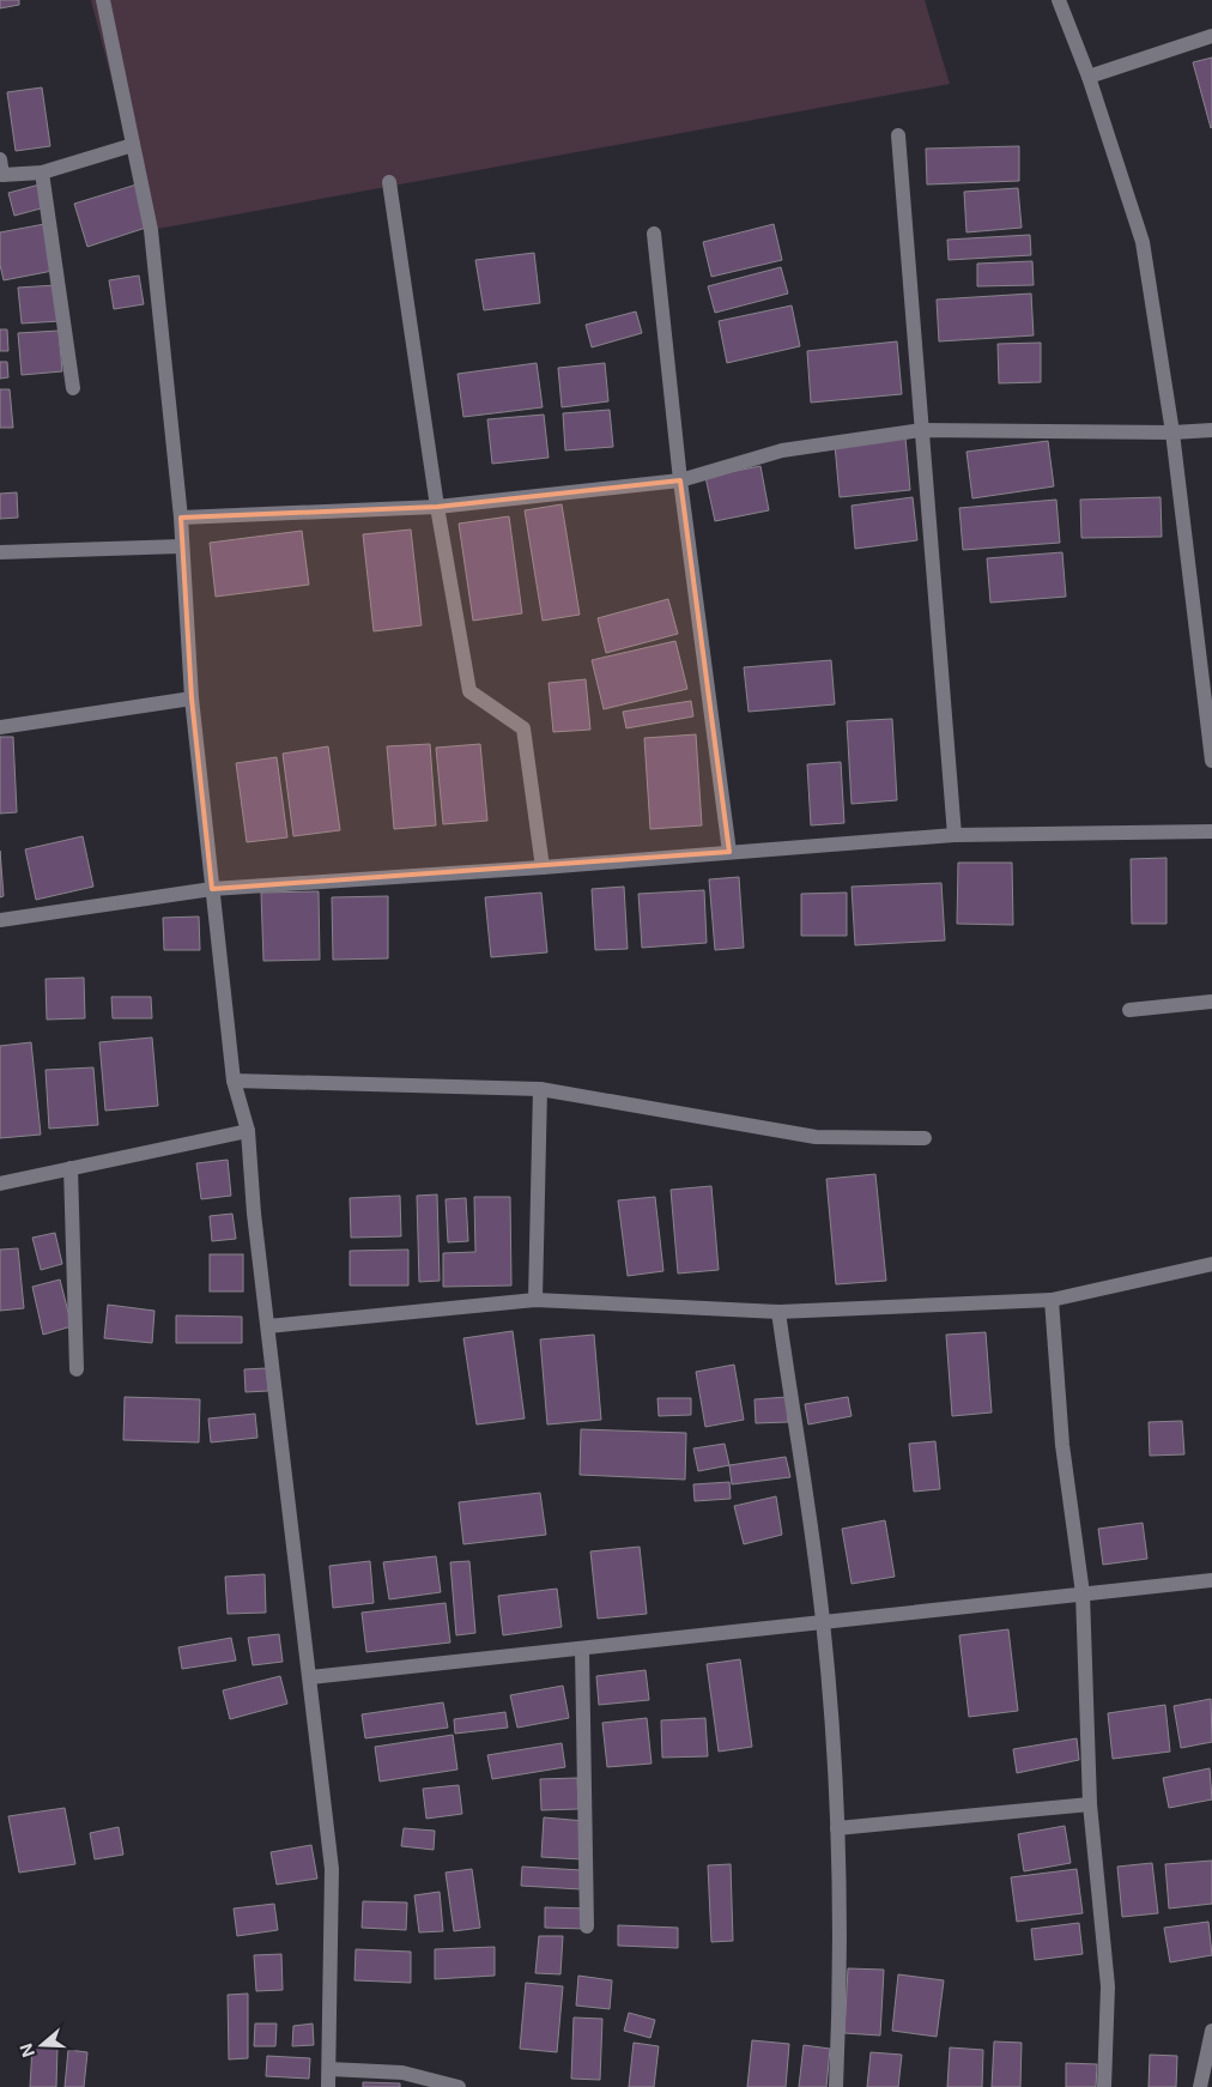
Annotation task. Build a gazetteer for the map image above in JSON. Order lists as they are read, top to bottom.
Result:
{
  "north": "left"
}
